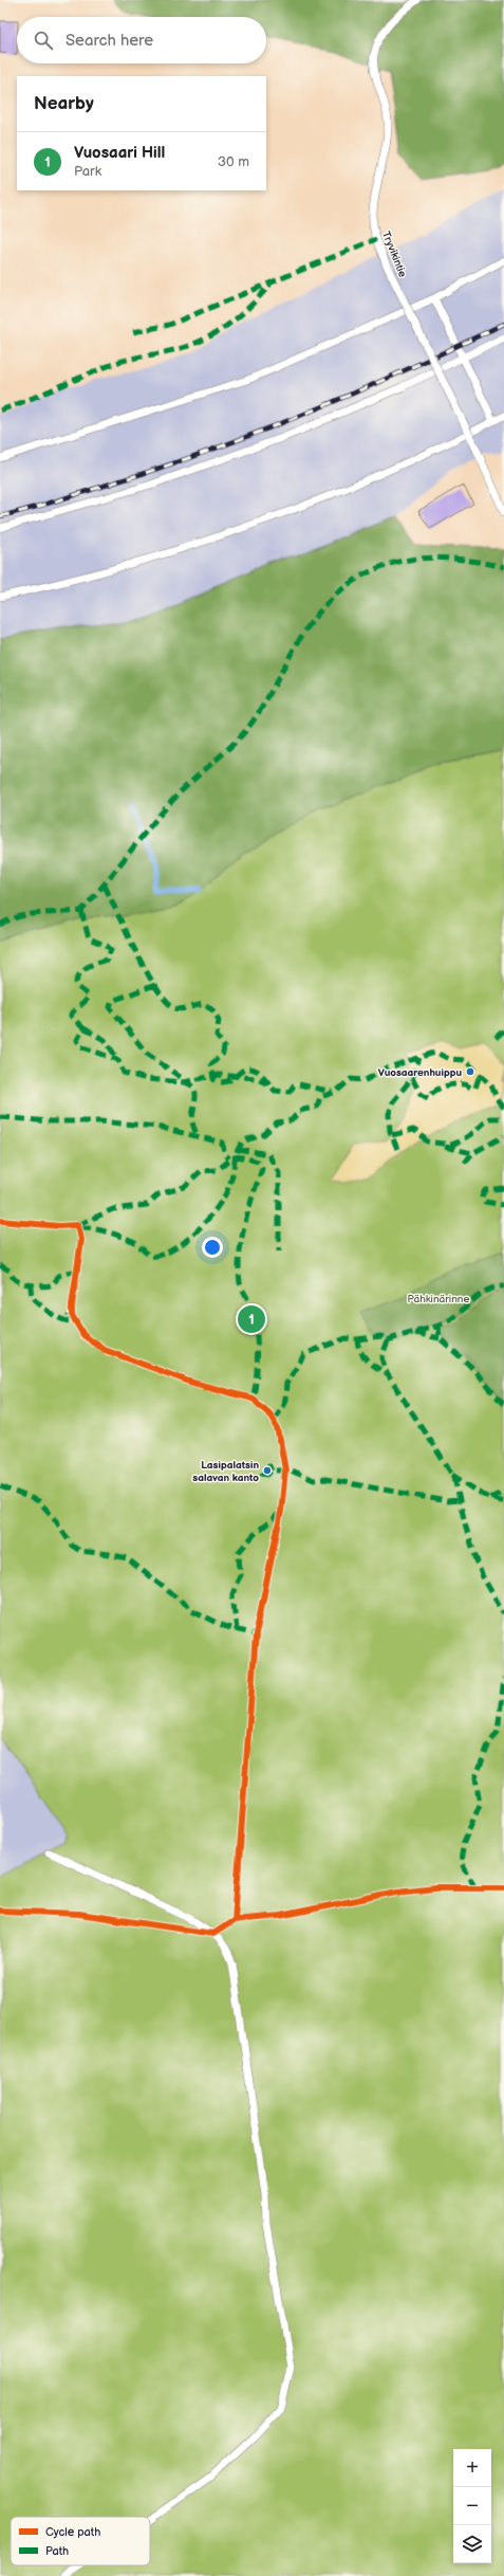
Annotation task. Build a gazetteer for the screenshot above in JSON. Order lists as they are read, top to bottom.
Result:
{
  "streets": {
    "lane": ["Tryvikintie"]
  },
  "parks": ["Pähkinärinne"],
  "places": ["Vuosaarenhuippu", "Lasipalatsin salavan kanto"],
  "legend": ["Cycle path", "Path"],
  "page": {
    "search": "Search here",
    "heading": "Nearby",
    "list": [
      {
        "mark": "1",
        "name": "Vuosaari Hill",
        "note": "Park",
        "value": "30 m"
      }
    ],
    "pins": "1",
    "map_buttons": ["+", "−"]
  }
}
